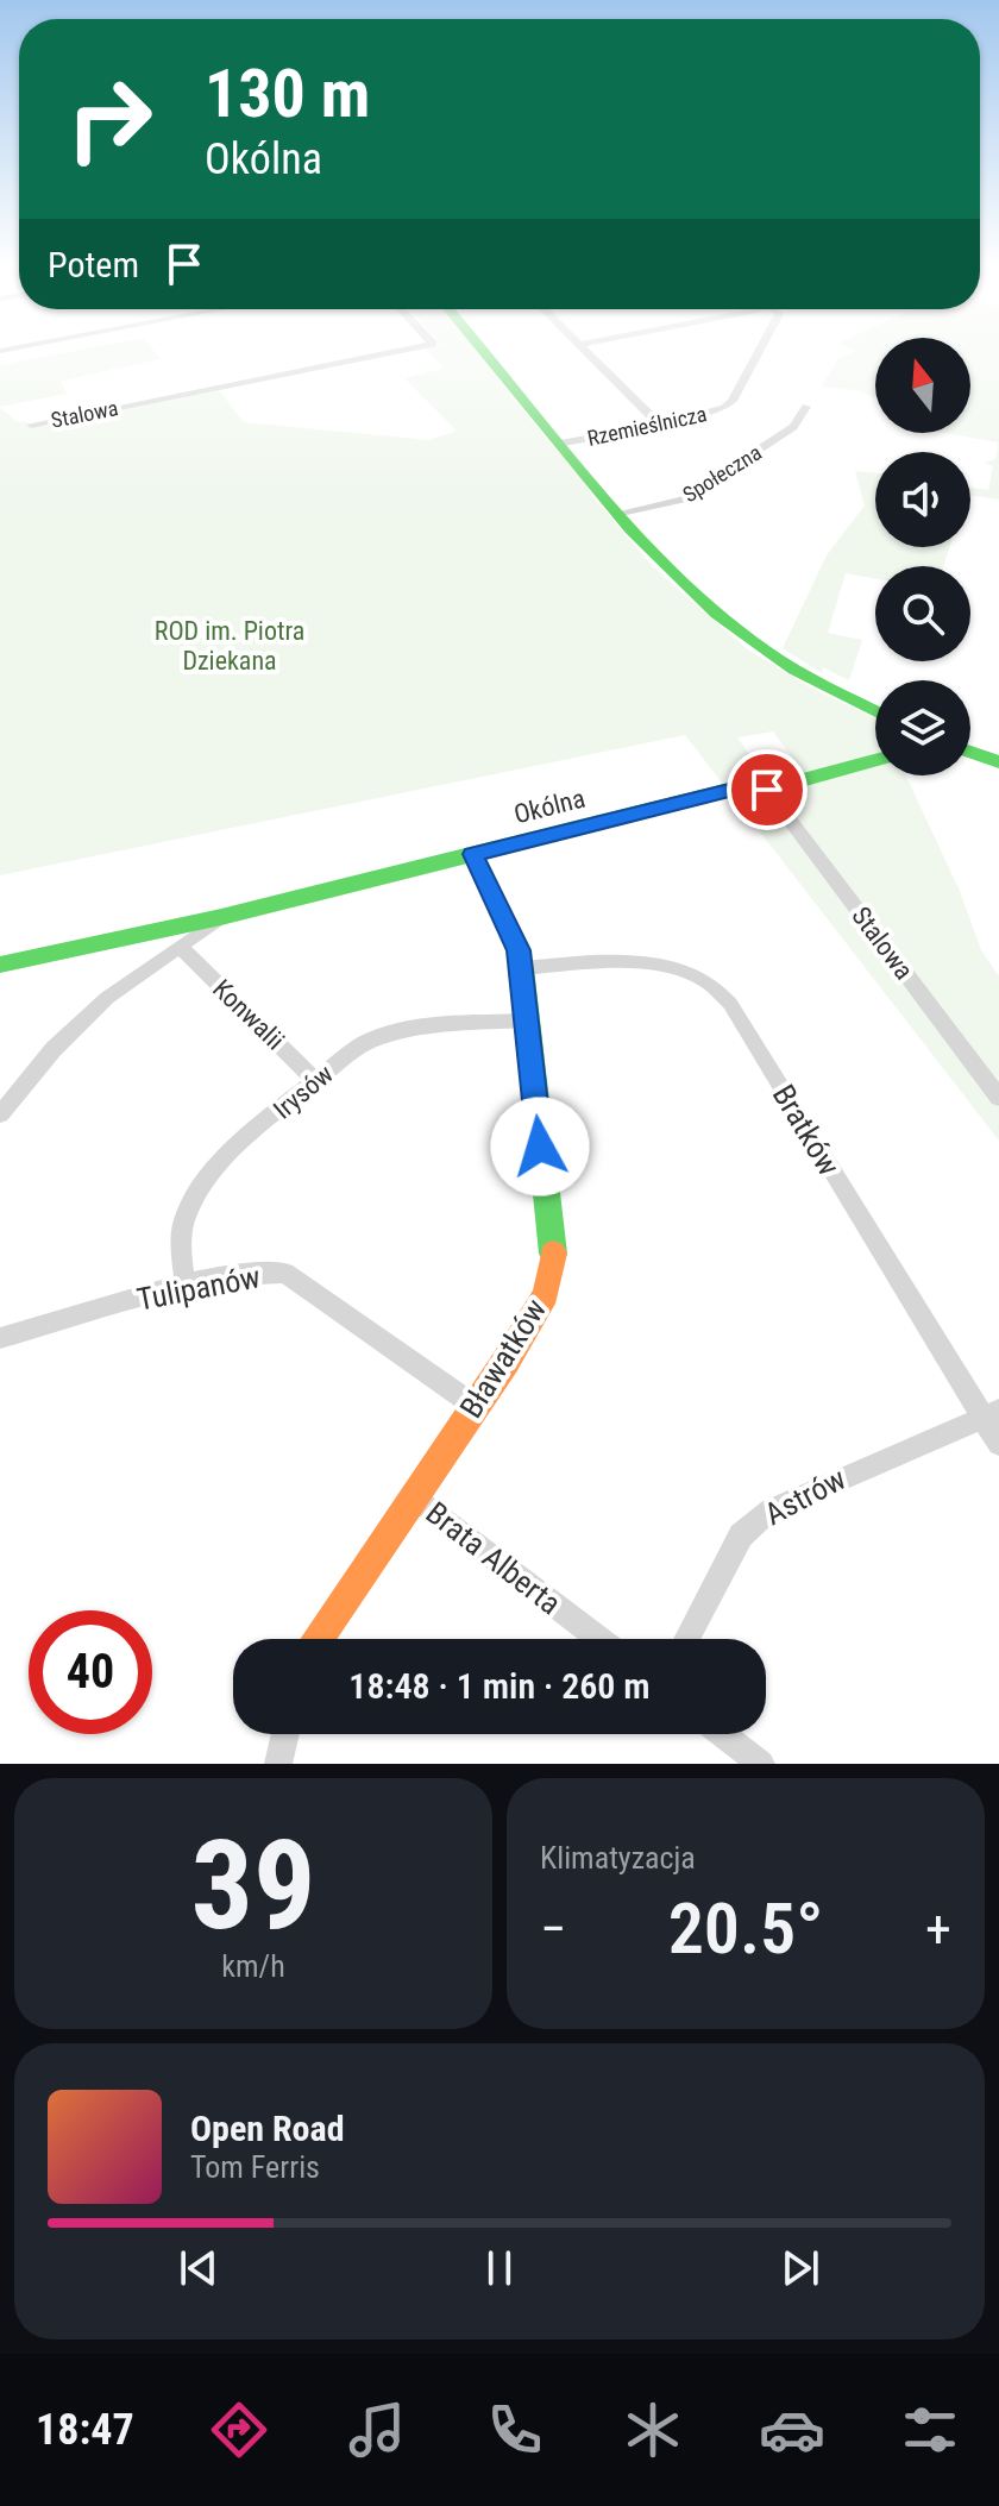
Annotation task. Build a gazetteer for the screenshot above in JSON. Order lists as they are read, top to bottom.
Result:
{
  "streets": {
    "street": [
      "Stalowa",
      "Rzemieślnicza",
      "Społeczna",
      "Okólna",
      "Konwalii",
      "Irysów",
      "Bratków",
      "Tulipanów",
      "Bławatków",
      "Astrów",
      "Brata Alberta"
    ]
  },
  "crossings": [
    ["Stalowa", "Okólna"],
    ["Okólna", "Konwalii"],
    ["Okólna", "Bławatków"],
    ["Konwalii", "Irysów"],
    ["Irysów", "Tulipanów"],
    ["Irysów", "Bławatków"],
    ["Bratków", "Bławatków"],
    ["Bratków", "Astrów"],
    ["Tulipanów", "Bławatków"],
    ["Bławatków", "Brata Alberta"]
  ],
  "parks": ["ROD im. Piotra Dziekana"],
  "north": "top",
  "page": {
    "turn": ["130 m", "Okólna"],
    "then": "Potem",
    "limit": "40",
    "trip": "18:48 · 1 min · 260 m",
    "tile": [
      ["39", "km/h"],
      "Klimatyzacja"
    ],
    "heat": ["−", "20.5°", "+"],
    "song": ["Open Road", "Tom Ferris"],
    "tabs": "18:47"
  }
}
